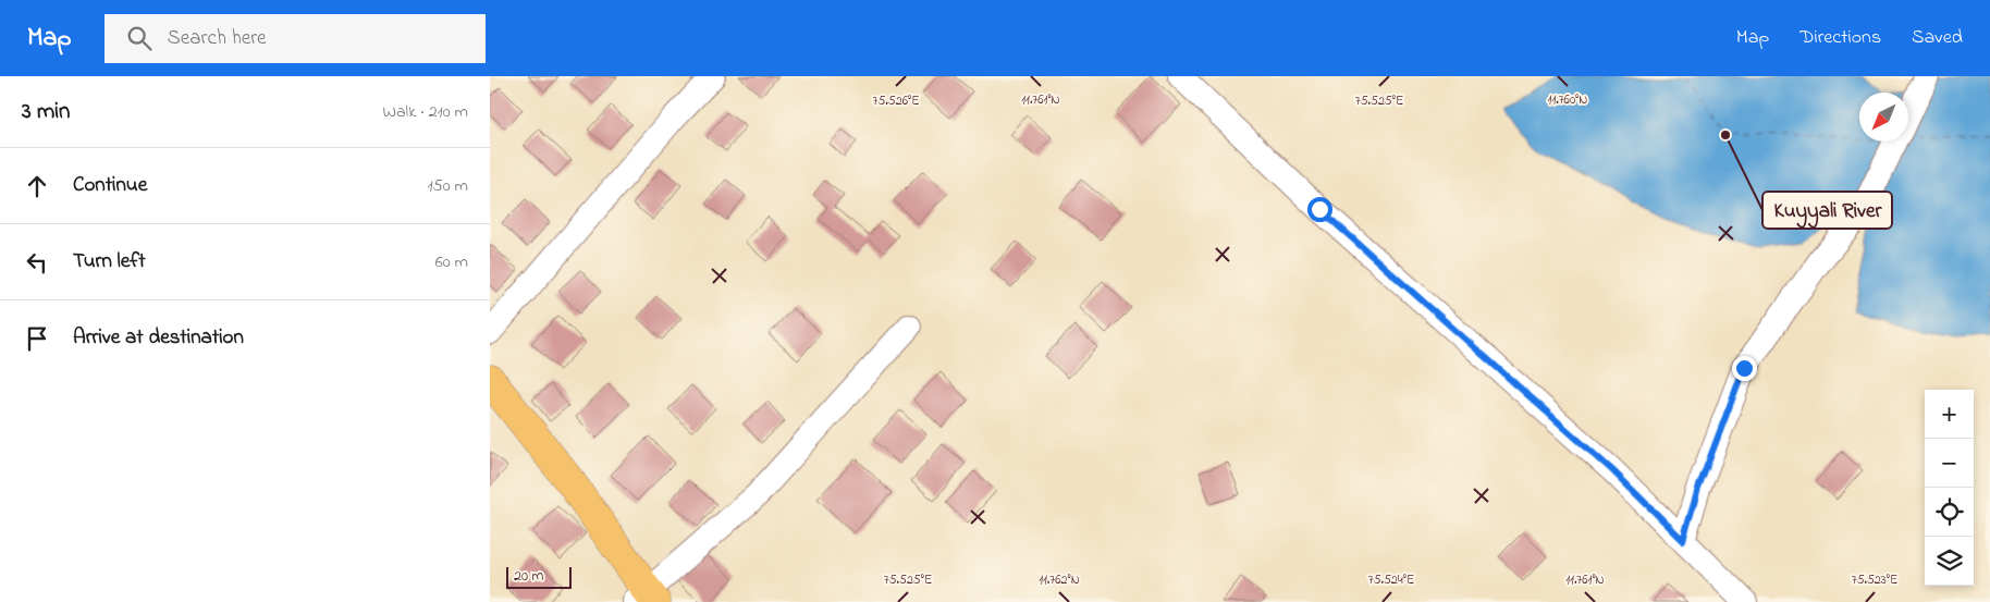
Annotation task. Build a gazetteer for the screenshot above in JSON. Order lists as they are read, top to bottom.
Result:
{
  "places": ["Kuyyali River"],
  "scale_bar": "20 m",
  "north": "bottom left",
  "page": {
    "header": "Map",
    "search": "Search here",
    "nav": ["Map", "Directions", "Saved"],
    "heading": ["3 min", "Walk · 210 m"],
    "list": [
      ["Continue", "150 m"],
      ["Turn left", "60 m"],
      "Arrive at destination"
    ],
    "map_buttons": ["+", "−"],
    "scale": "20 m"
  },
  "coordinates": [
    "11.761°N",
    "11.760°N",
    "75.526°E",
    "75.525°E",
    "75.524°E",
    "75.523°E",
    "11.762°N"
  ]
}
